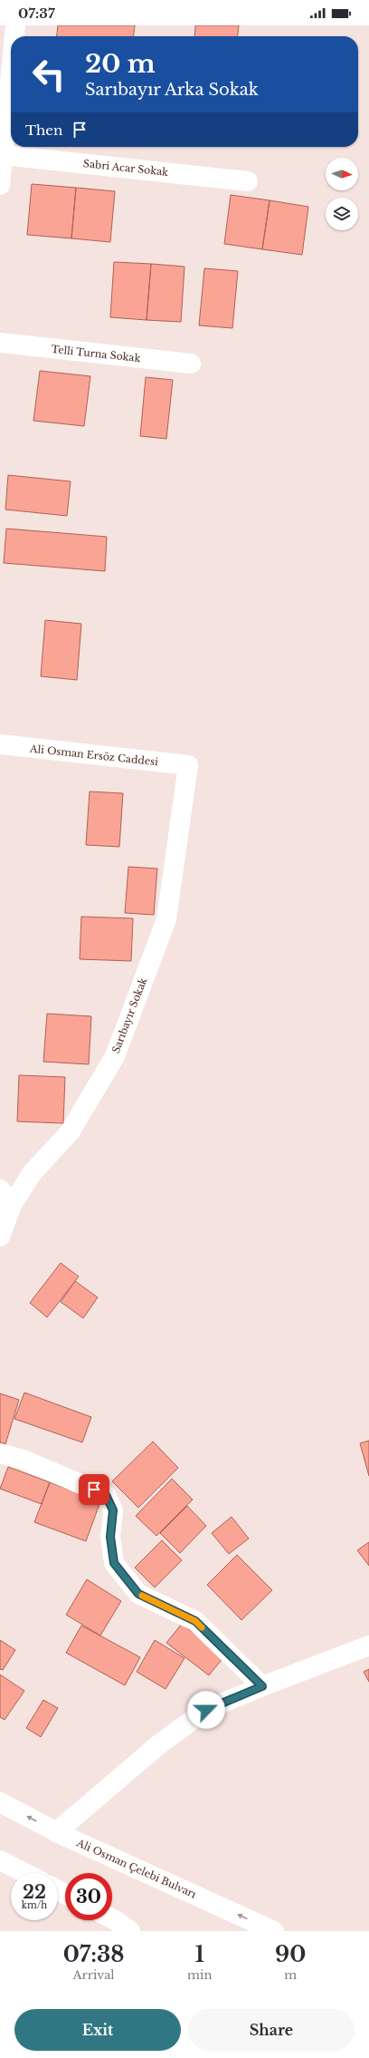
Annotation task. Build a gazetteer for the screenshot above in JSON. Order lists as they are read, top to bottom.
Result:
{
  "streets": {
    "street": [
      "Sabri Acar Sokak",
      "Telli Turna Sokak",
      "Ali Osman Ersöz Caddesi",
      "Sarıbayır Sokak",
      "Ali Osman Çelebi Bulvarı"
    ]
  },
  "crossings": [
    ["Ali Osman Ersöz Caddesi", "Sarıbayır Sokak"]
  ],
  "one_way": ["Ali Osman Çelebi Bulvarı"],
  "north": "right",
  "page": {
    "status": "07:37",
    "turn": ["20 m", "Sarıbayır Arka Sokak"],
    "then": "Then",
    "speed": "22 km/h",
    "limit": "30",
    "eta": [
      "07:38",
      "Arrival",
      "1",
      "min",
      "90",
      "m"
    ],
    "buttons": ["Exit", "Share"]
  }
}
